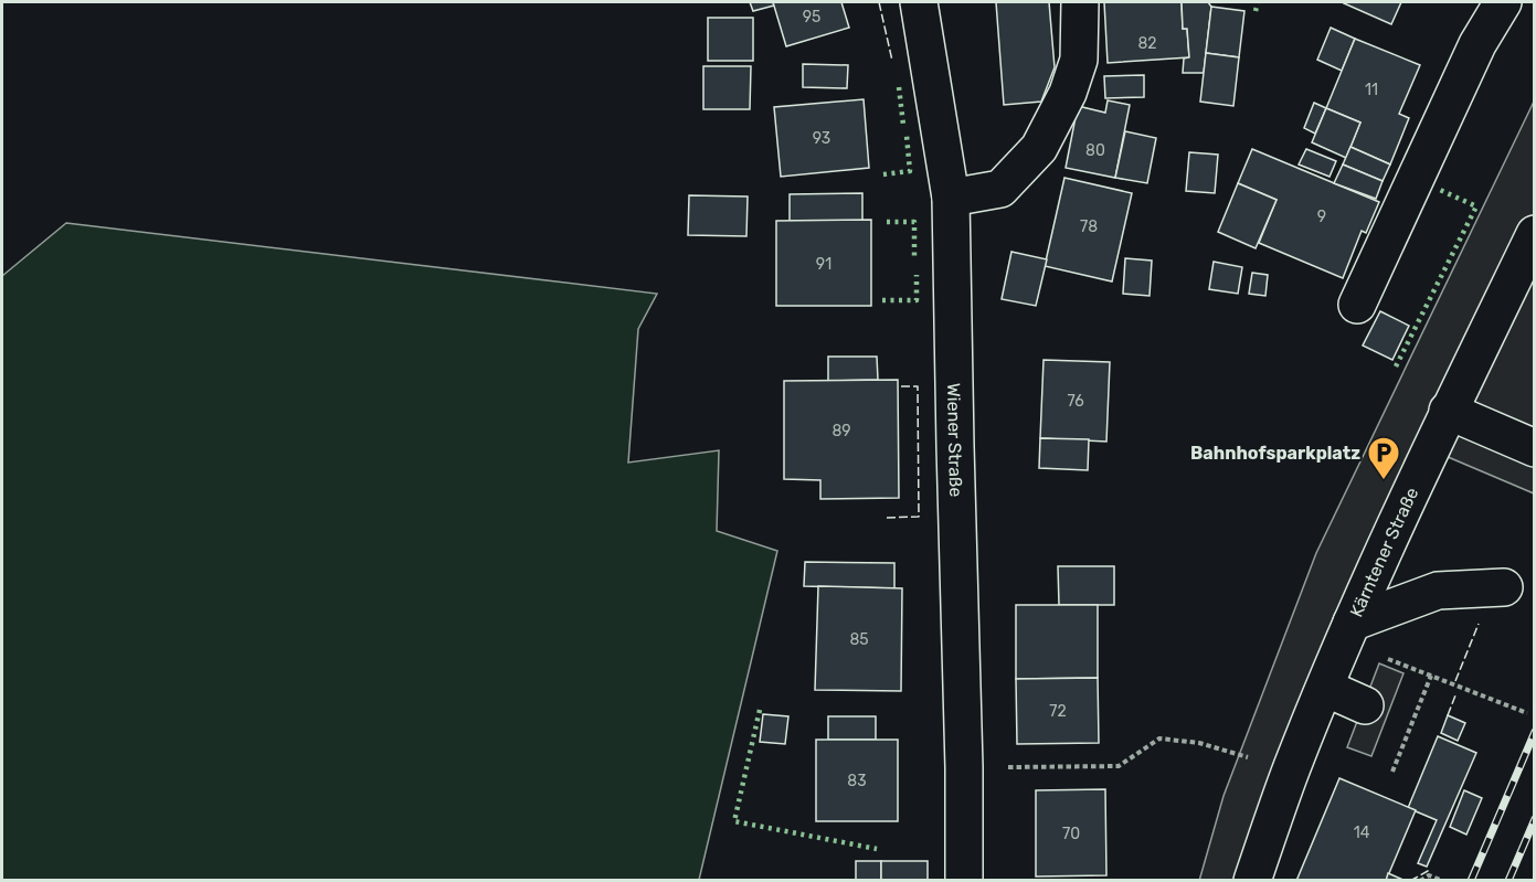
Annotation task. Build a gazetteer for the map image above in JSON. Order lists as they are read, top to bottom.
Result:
{
  "streets": {
    "street": ["Wiener Straße", "Kärntener Straße"]
  },
  "places": {
    "parking": ["Bahnhofsparkplatz"]
  },
  "house_numbers": [
    "95",
    "82",
    "11",
    "93",
    "80",
    "9",
    "78",
    "91",
    "76",
    "89",
    "85",
    "72",
    "83",
    "14",
    "70"
  ]
}
